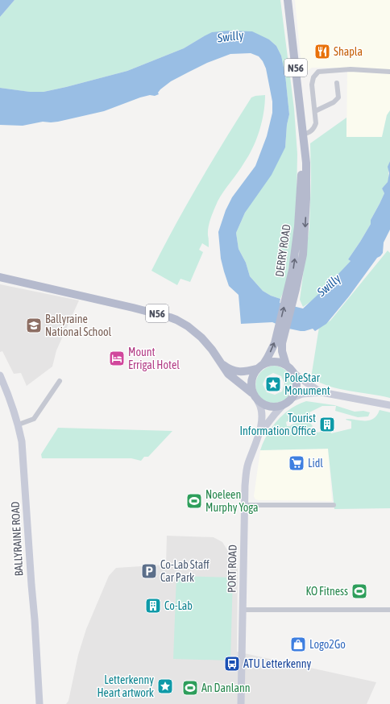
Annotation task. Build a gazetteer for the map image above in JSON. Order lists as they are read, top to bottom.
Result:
{
  "streets": {
    "main road": [
      "N56",
      "DERRY ROAD",
      "BALLYRAINE ROAD",
      "PORT ROAD"
    ]
  },
  "crossings": [
    ["N56", "DERRY ROAD"]
  ],
  "water": ["Swilly"],
  "places": {
    "restaurant": ["Shapla"],
    "school or university": ["Ballyraine National School"],
    "hotel": ["Mount Errigal Hotel"],
    "place": ["PoleStar Monument", "Letterkenny Heart artwork"],
    "building": ["Tourist Information Office", "Co-Lab"],
    "supermarket": ["Lidl"],
    "sports": ["Noeleen Murphy Yoga", "KO Fitness", "An Danlann"],
    "parking": ["Co-Lab Staff Car Park"],
    "shop": ["Logo2Go"],
    "bus stop": ["ATU Letterkenny"]
  }
}
